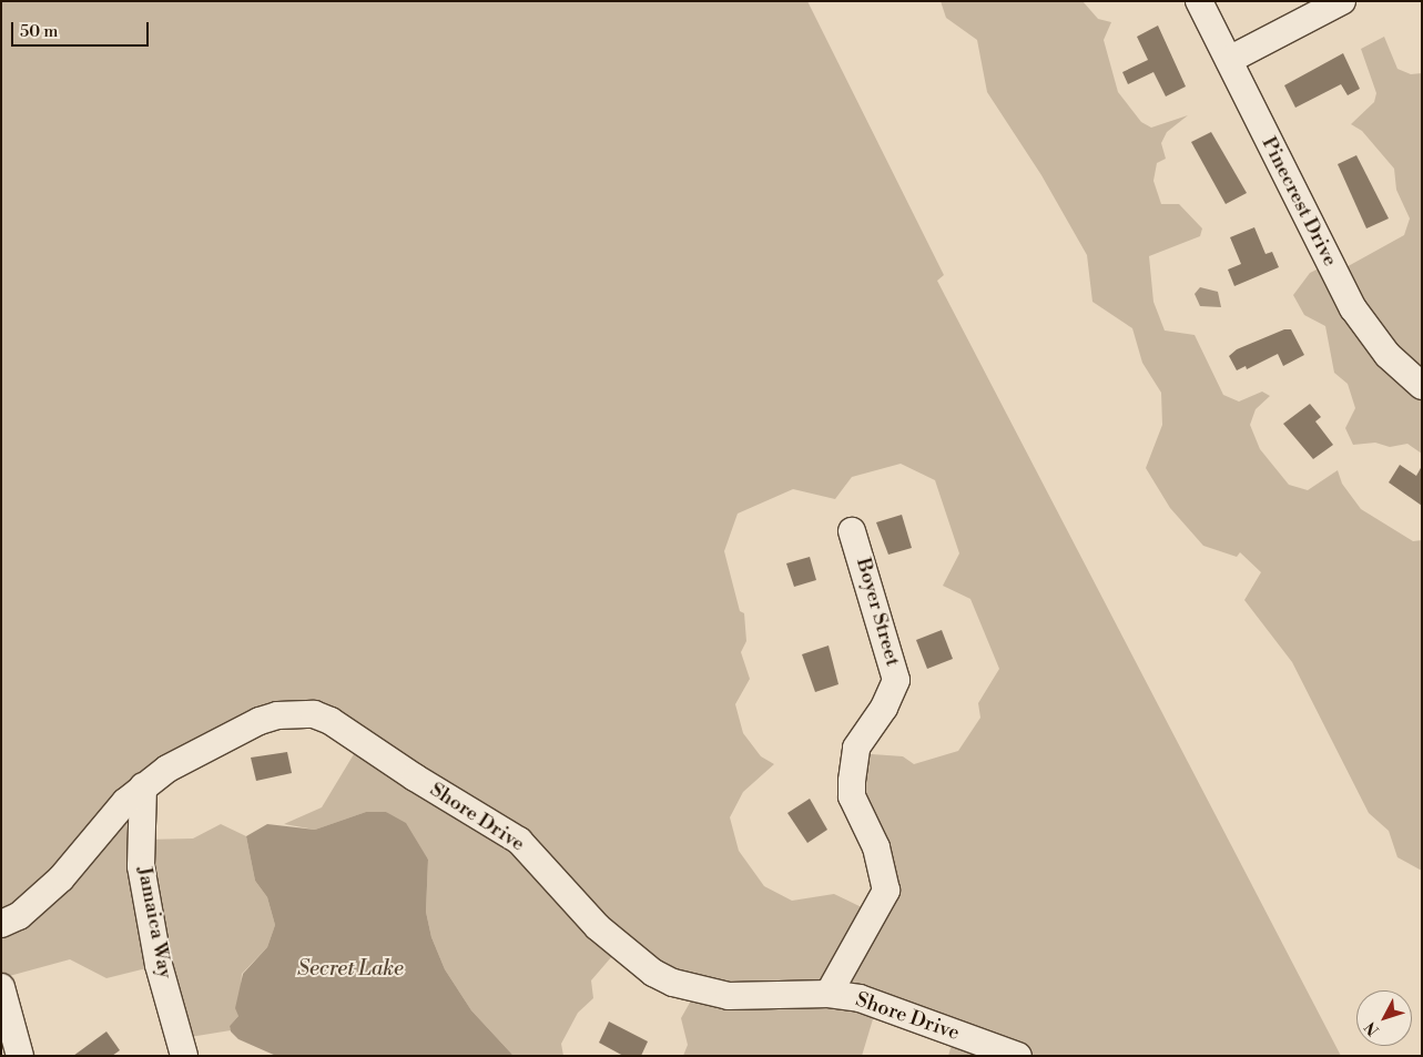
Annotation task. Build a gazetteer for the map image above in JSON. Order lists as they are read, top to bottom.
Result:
{
  "streets": {
    "street": [
      "Pinecrest Drive",
      "Boyer Street",
      "Shore Drive",
      "Jamaica Way"
    ]
  },
  "crossings": [
    ["Boyer Street", "Shore Drive"],
    ["Shore Drive", "Jamaica Way"]
  ],
  "water": ["Secret Lake"],
  "scale_bar": "50 m",
  "north": "bottom left"
}
